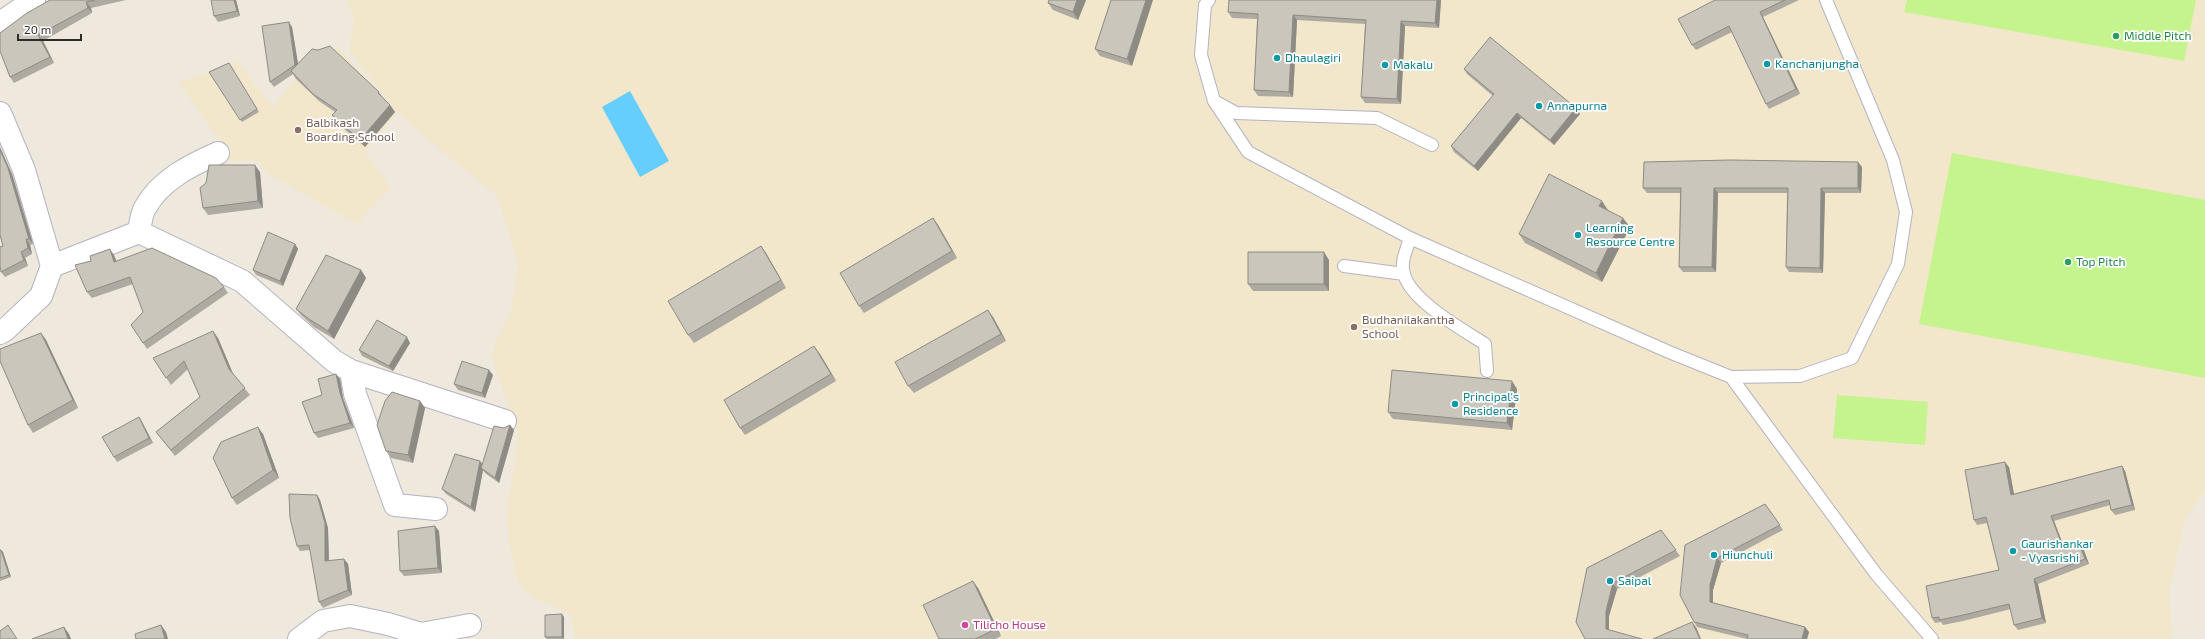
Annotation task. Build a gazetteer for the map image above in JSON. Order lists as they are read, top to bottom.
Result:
{
  "places": [
    "Middle Pitch",
    "Dhaulagiri",
    "Kanchanjungha",
    "Makalu",
    "Annapurna",
    "Balbikash Boarding School",
    "Learning Resource Centre",
    "Top Pitch",
    "Budhanilakantha School",
    "Principal's Residence",
    "Gaurishankar - Vyasrishi",
    "Hiunchuli",
    "Saipal",
    "Tilicho House"
  ],
  "scale_bar": "20 m"
}
